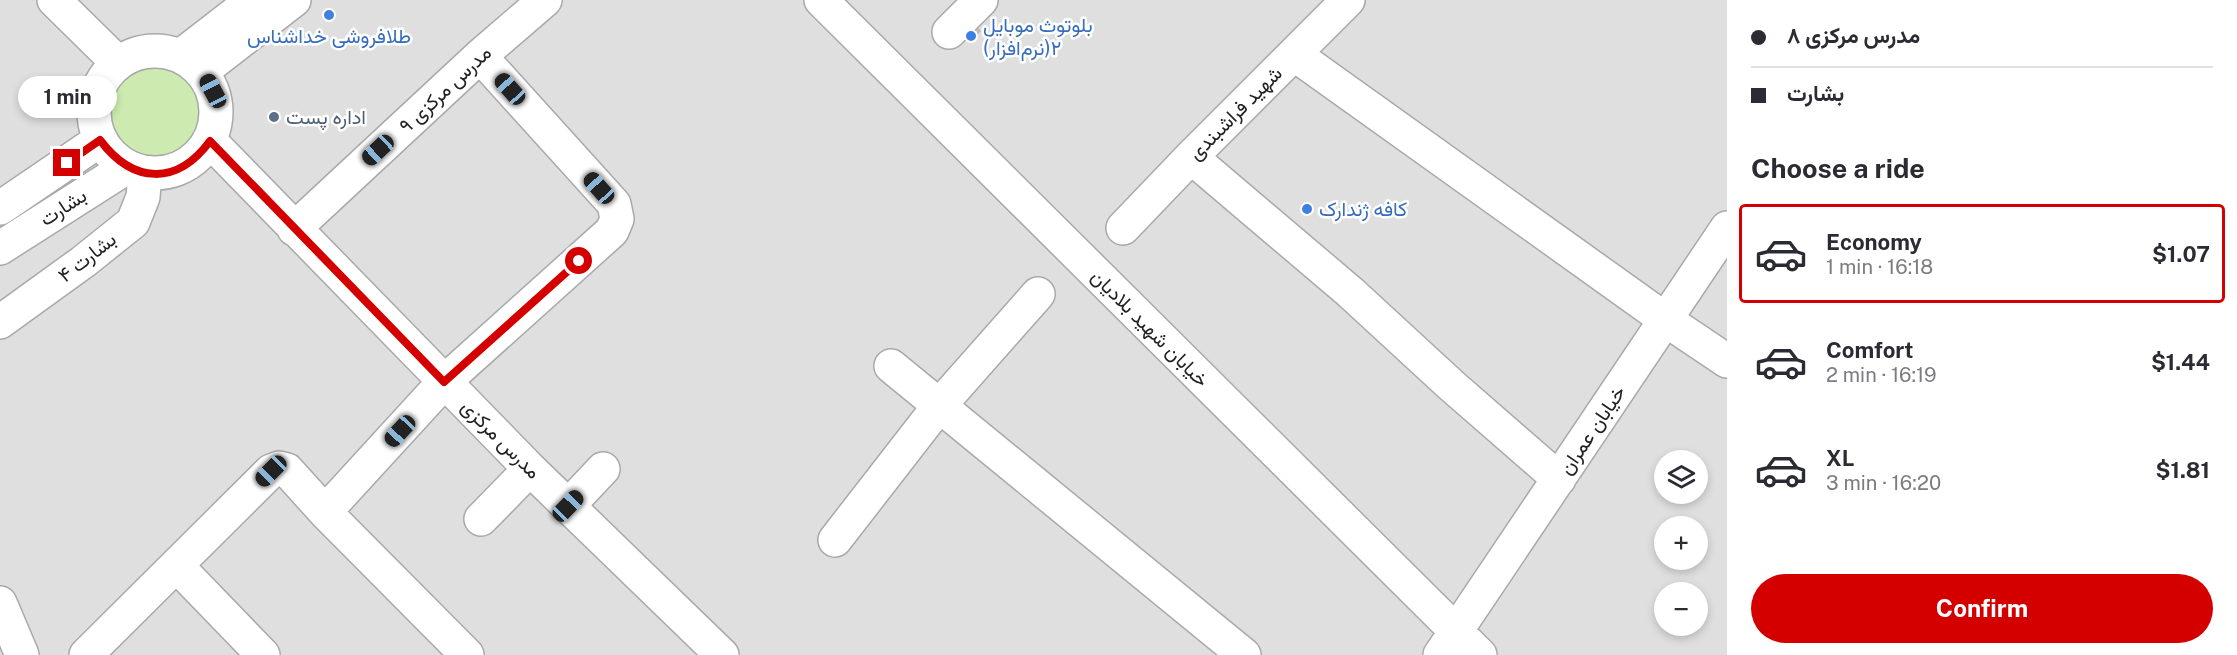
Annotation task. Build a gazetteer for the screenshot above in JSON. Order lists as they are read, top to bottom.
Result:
{
  "streets": {
    "street": [
      "مدرس مرکزی ۹",
      "شهید فراشبندی",
      "بشارت",
      "بشارت ۴",
      "خیابان شهید بلادیان",
      "خیابان عمران",
      "مدرس مرکزی"
    ]
  },
  "crossings": [
    ["مدرس مرکزی ۹", "مدرس مرکزی"],
    ["بشارت", "بشارت ۴"],
    ["بشارت", "مدرس مرکزی"],
    ["بشارت ۴", "مدرس مرکزی"],
    ["خیابان شهید بلادیان", "خیابان عمران"]
  ],
  "places": [
    "طلافروشی خداشناس",
    "بلوتوث موبایل (نرم‌افزار)۲",
    "اداره پست",
    "کافه ژندارک"
  ],
  "page": {
    "banner": ["مدرس مرکزی ۸", "بشارت"],
    "bubble": "1 min",
    "heading": "Choose a ride",
    "list": [
      {
        "name": "Economy",
        "note": "1 min · 16:18",
        "value": "$1.07"
      },
      {
        "name": "Comfort",
        "note": "2 min · 16:19",
        "value": "$1.44"
      },
      {
        "name": "XL",
        "note": "3 min · 16:20",
        "value": "$1.81"
      }
    ],
    "map_buttons": ["+", "−"],
    "buttons": "Confirm"
  }
}
